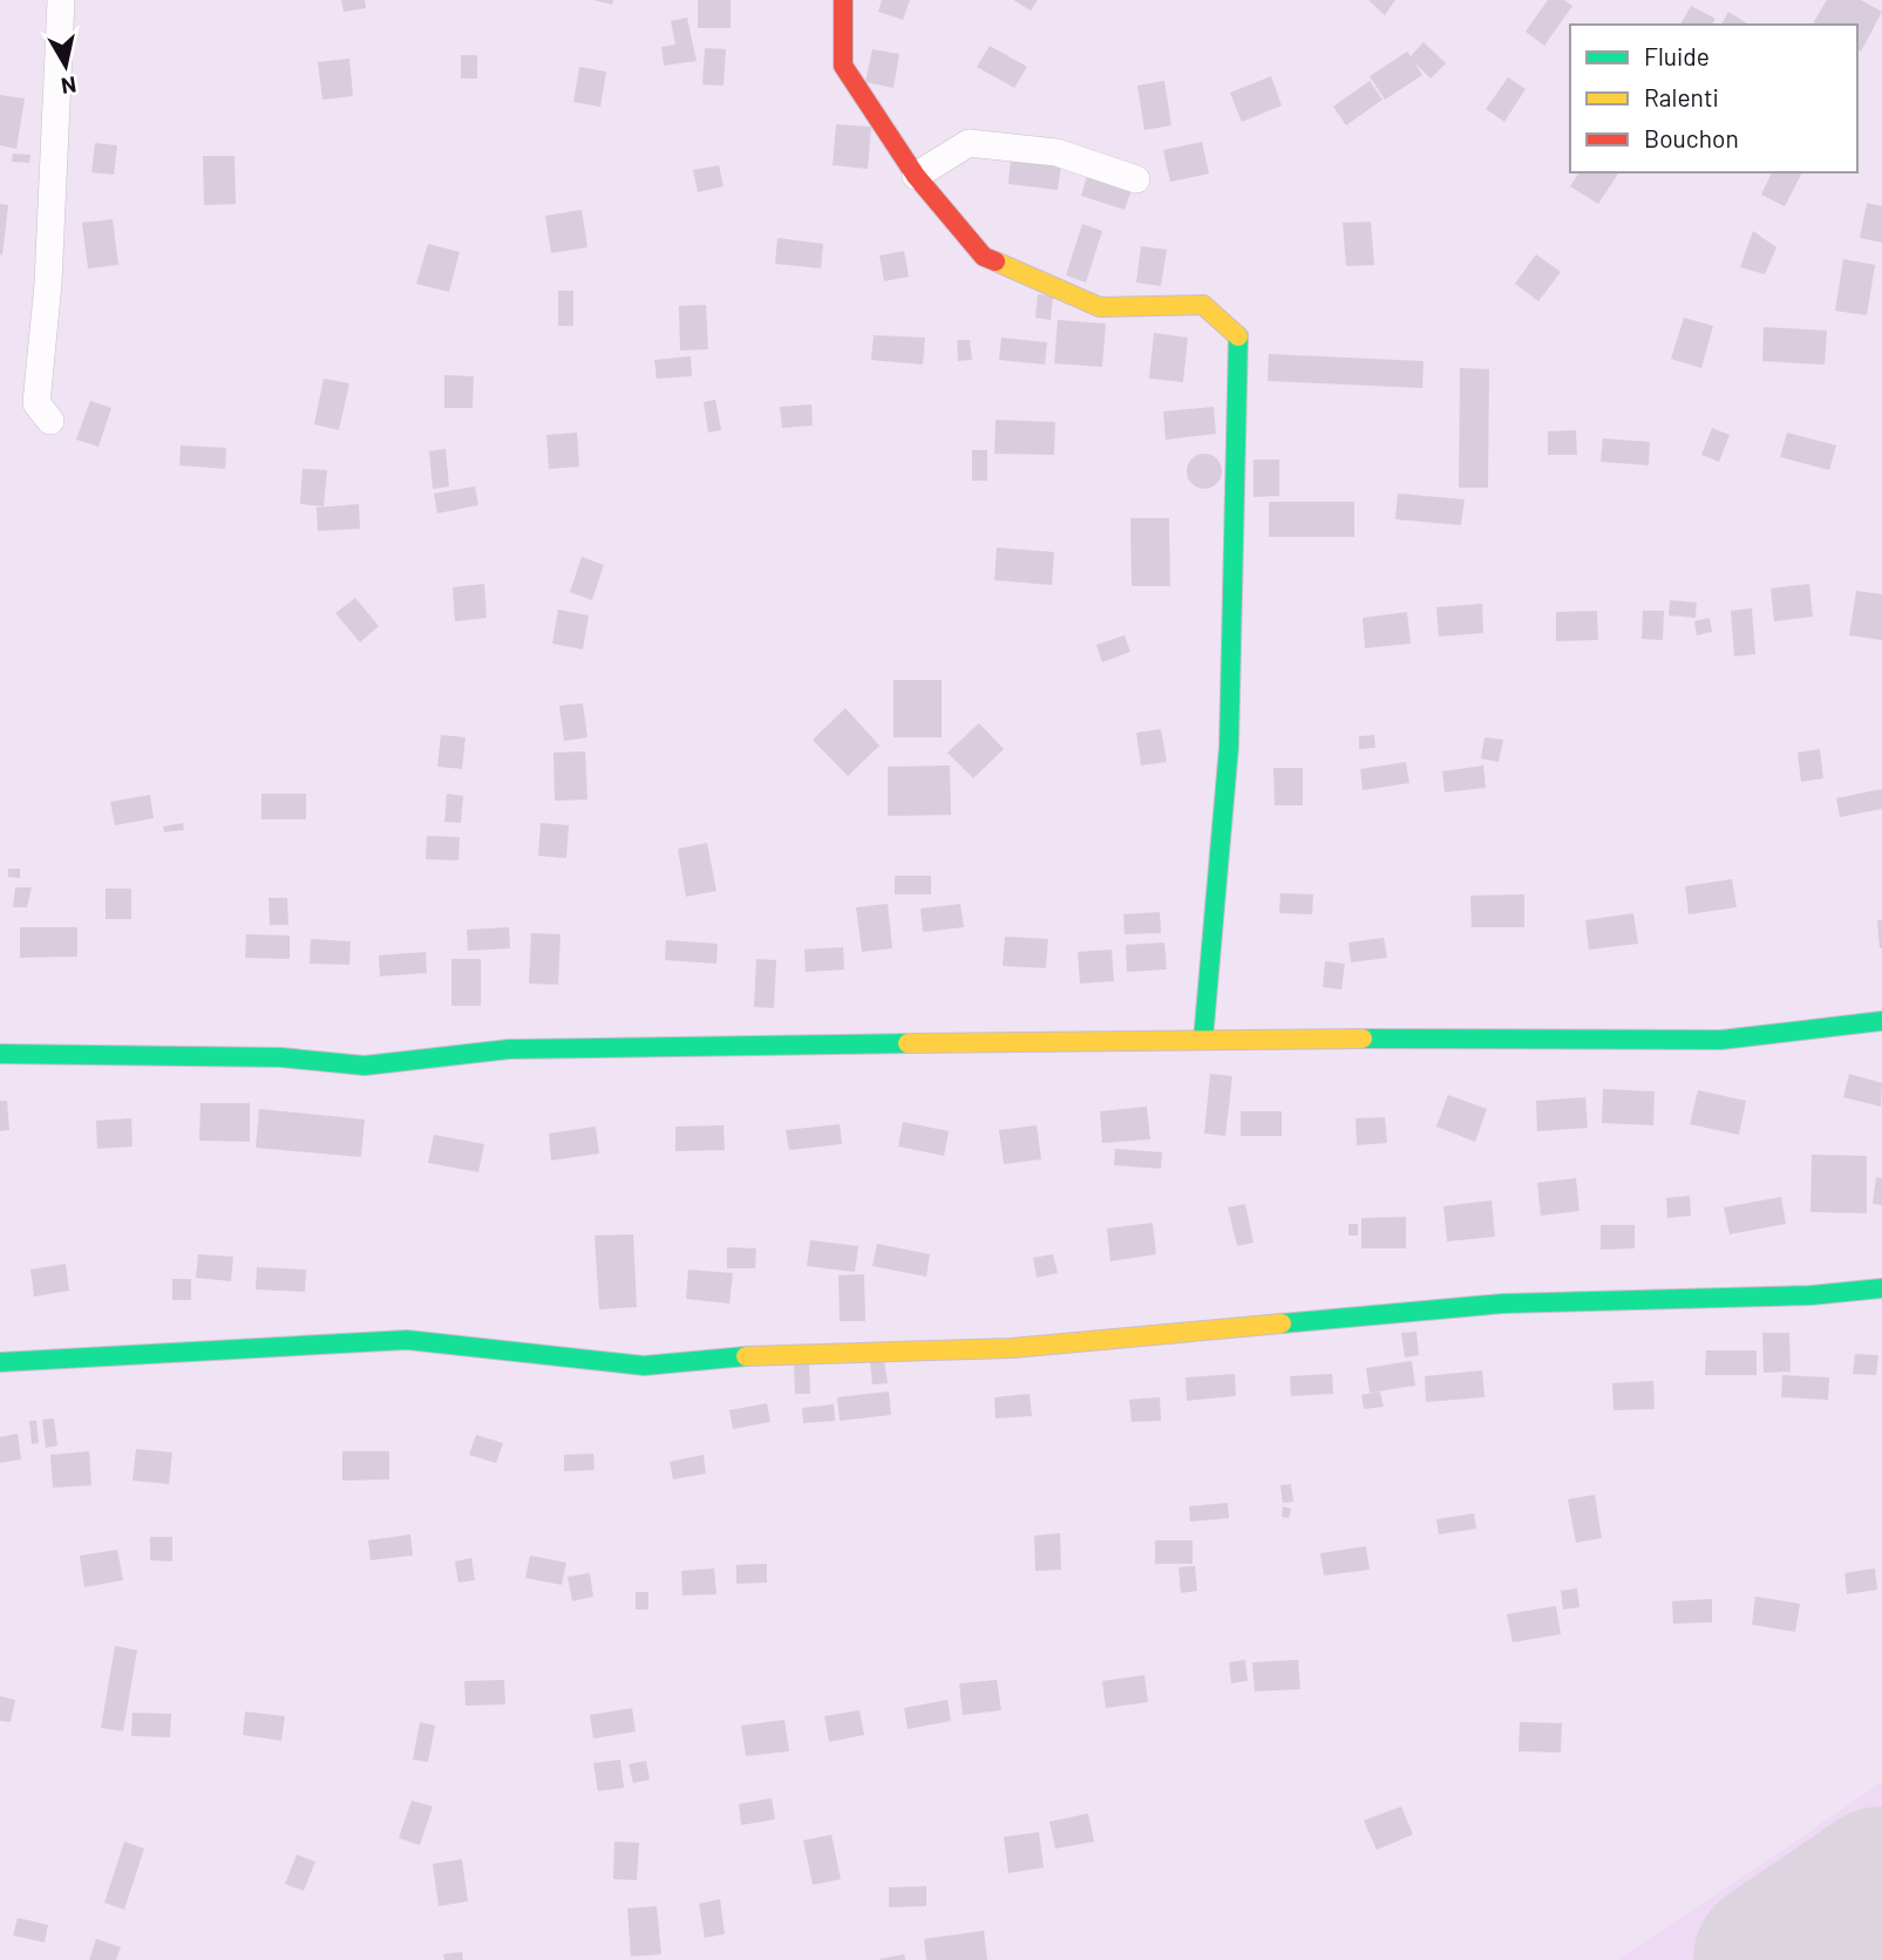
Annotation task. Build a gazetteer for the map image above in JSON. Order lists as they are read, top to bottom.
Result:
{
  "legend": ["Fluide", "Ralenti", "Bouchon"],
  "north": "bottom"
}
